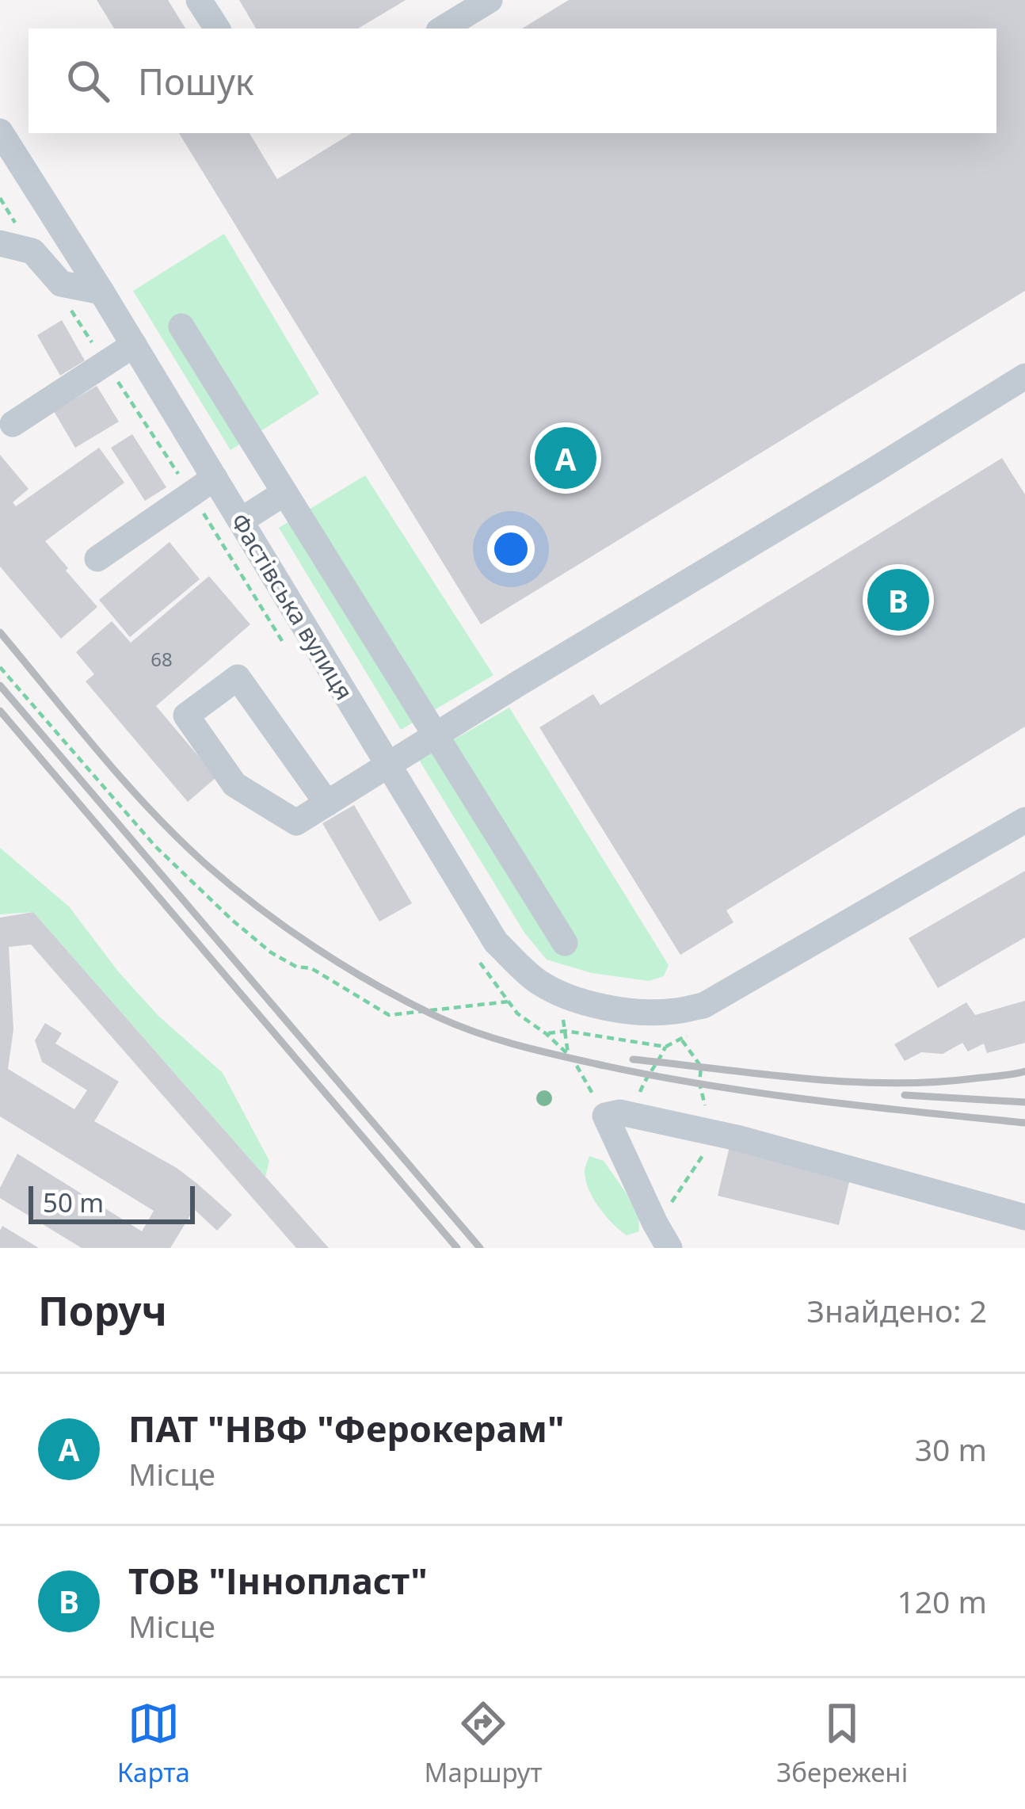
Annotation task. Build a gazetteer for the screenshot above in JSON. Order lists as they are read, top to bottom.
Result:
{
  "streets": {
    "street": ["Фастівська вулиця"]
  },
  "house_numbers": ["68"],
  "scale_bar": "50 m",
  "page": {
    "search": "Пошук",
    "pins": ["A", "B"],
    "scale": "50 m",
    "heading": ["Поруч", "Знайдено: 2"],
    "list": [
      {
        "mark": "A",
        "name": "ПАТ \"НВФ \"Ферокерам\"",
        "note": "Місце",
        "value": "30 m"
      },
      {
        "mark": "B",
        "name": "ТОВ \"Іннопласт\"",
        "note": "Місце",
        "value": "120 m"
      }
    ],
    "nav": ["Карта", "Маршрут", "Збережені"]
  }
}
